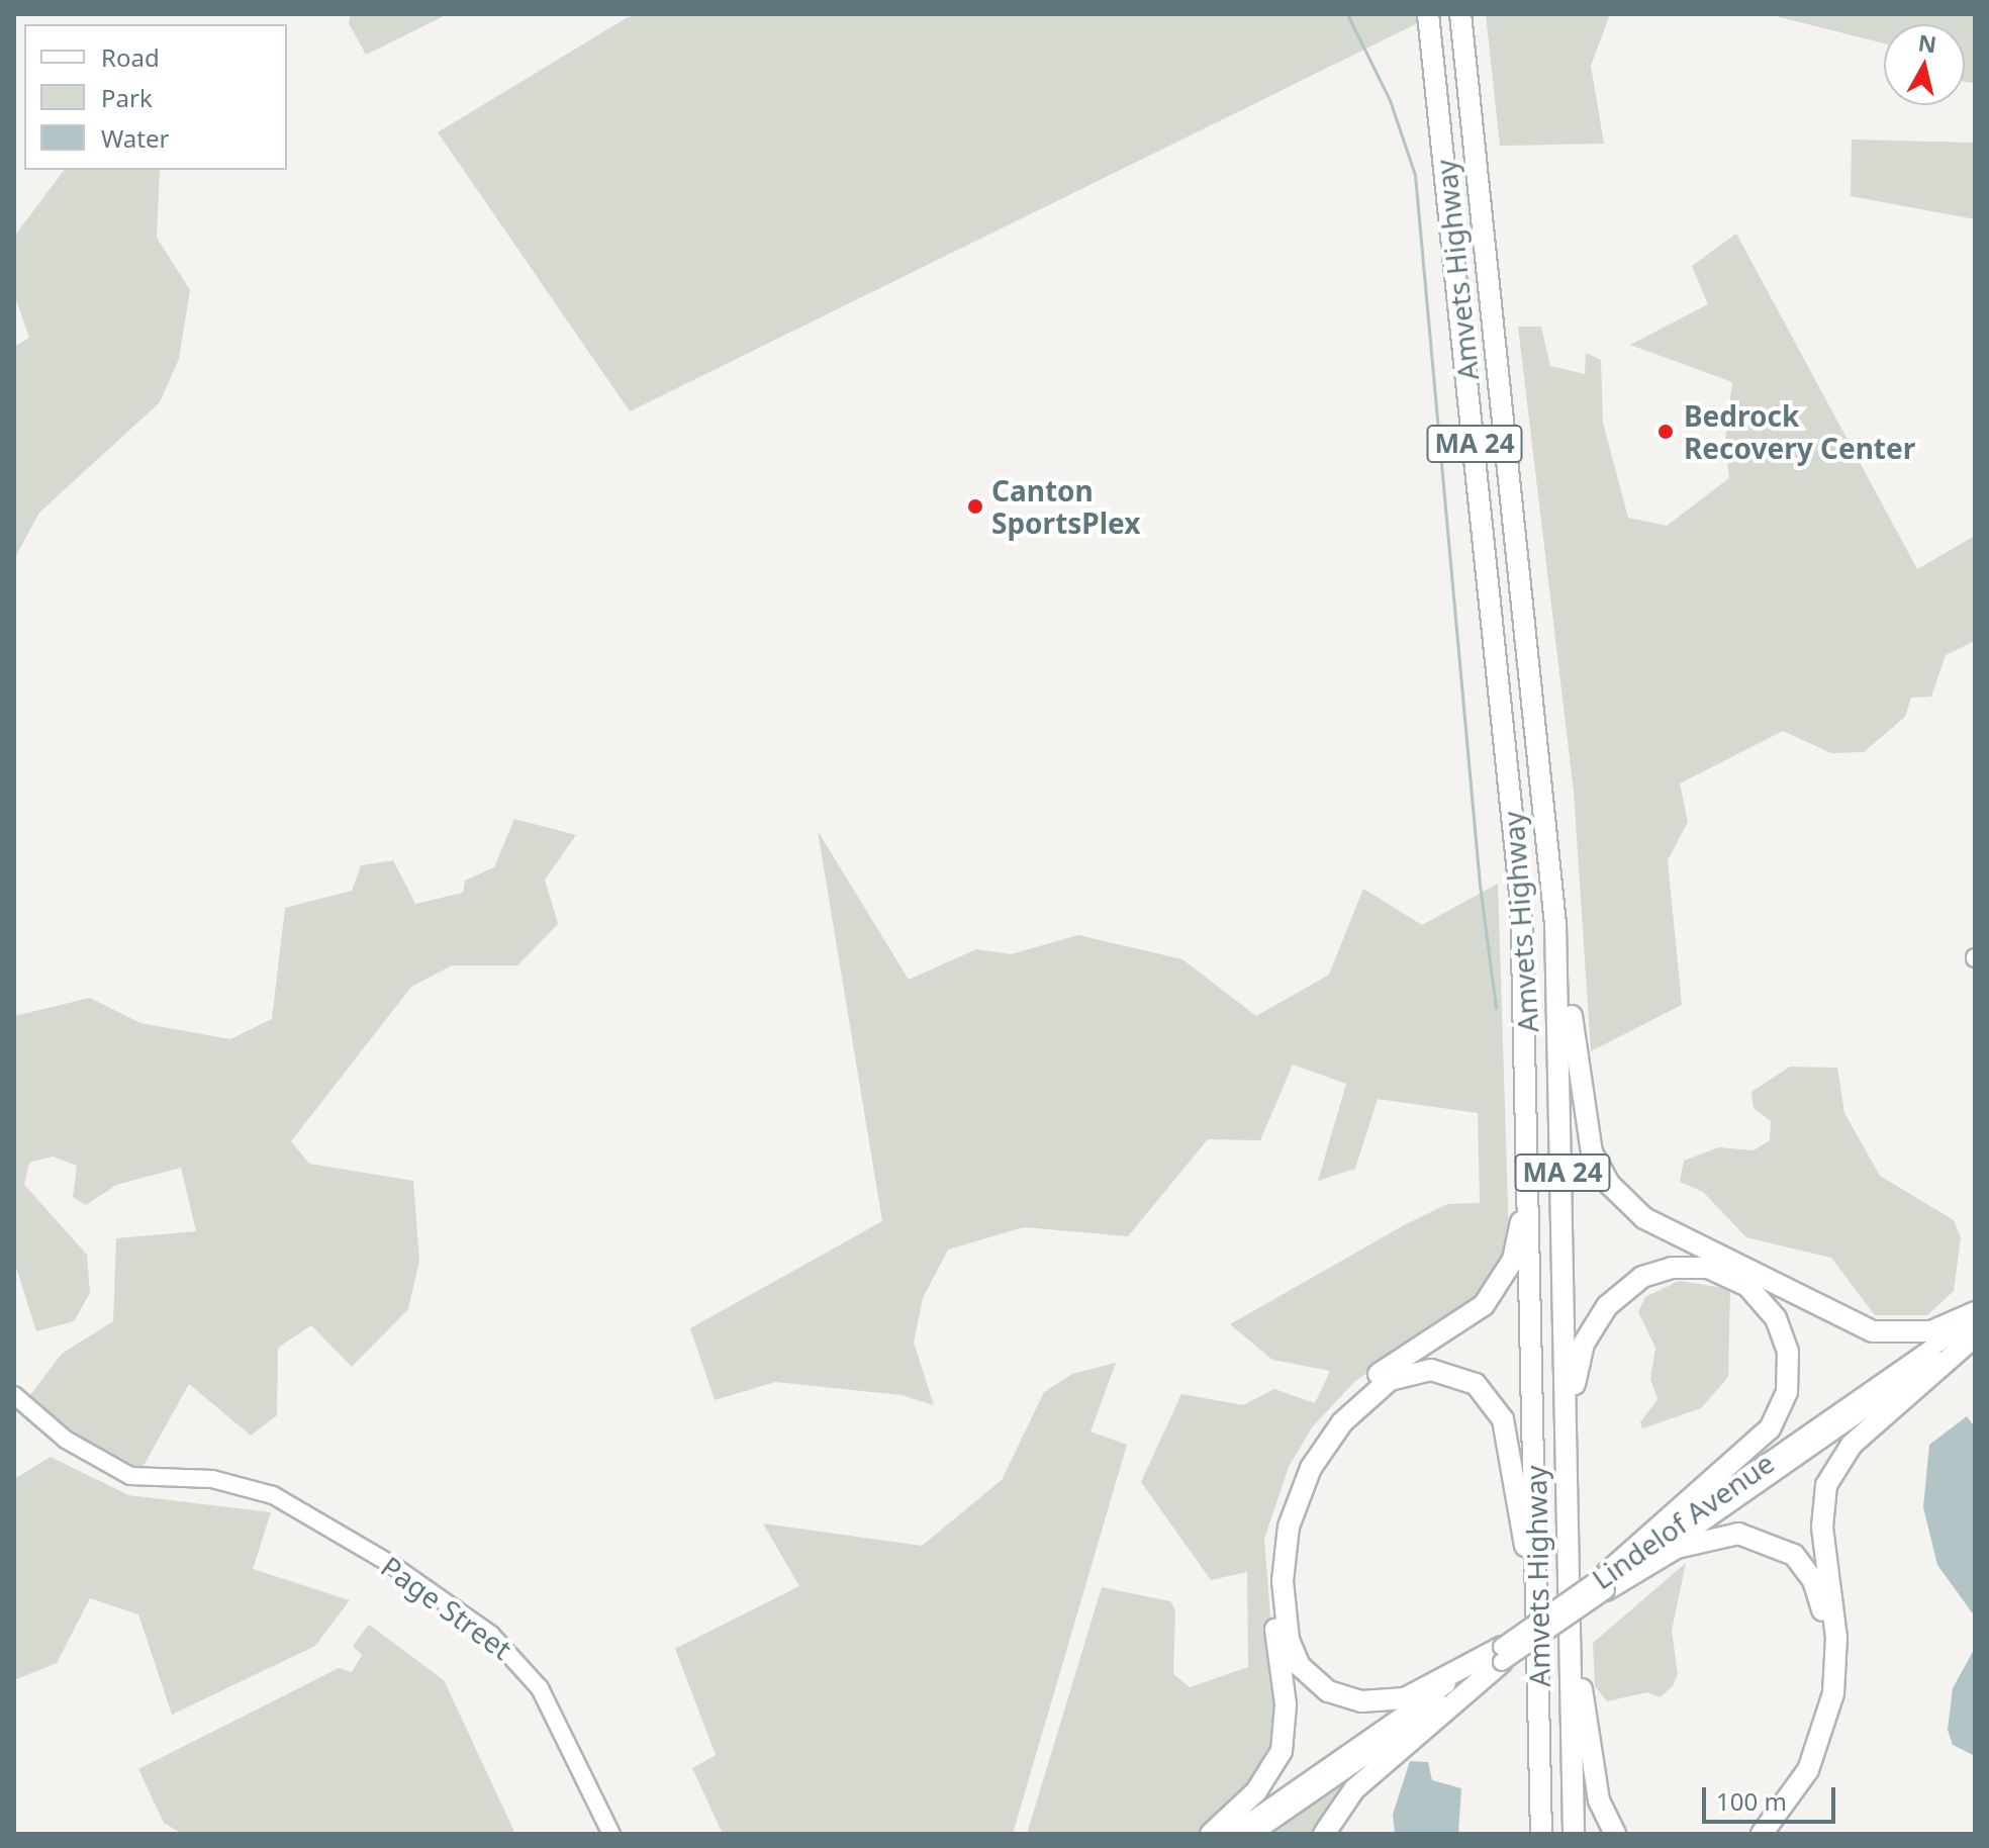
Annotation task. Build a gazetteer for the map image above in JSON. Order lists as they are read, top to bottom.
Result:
{
  "streets": {
    "highway": ["Amvets Highway", "MA 24"],
    "main road": ["Lindelof Avenue", "Page Street"]
  },
  "places": ["Bedrock Recovery Center", "Canton SportsPlex"],
  "legend": ["Road", "Park", "Water"],
  "scale_bar": "100 m",
  "north": "top"
}
